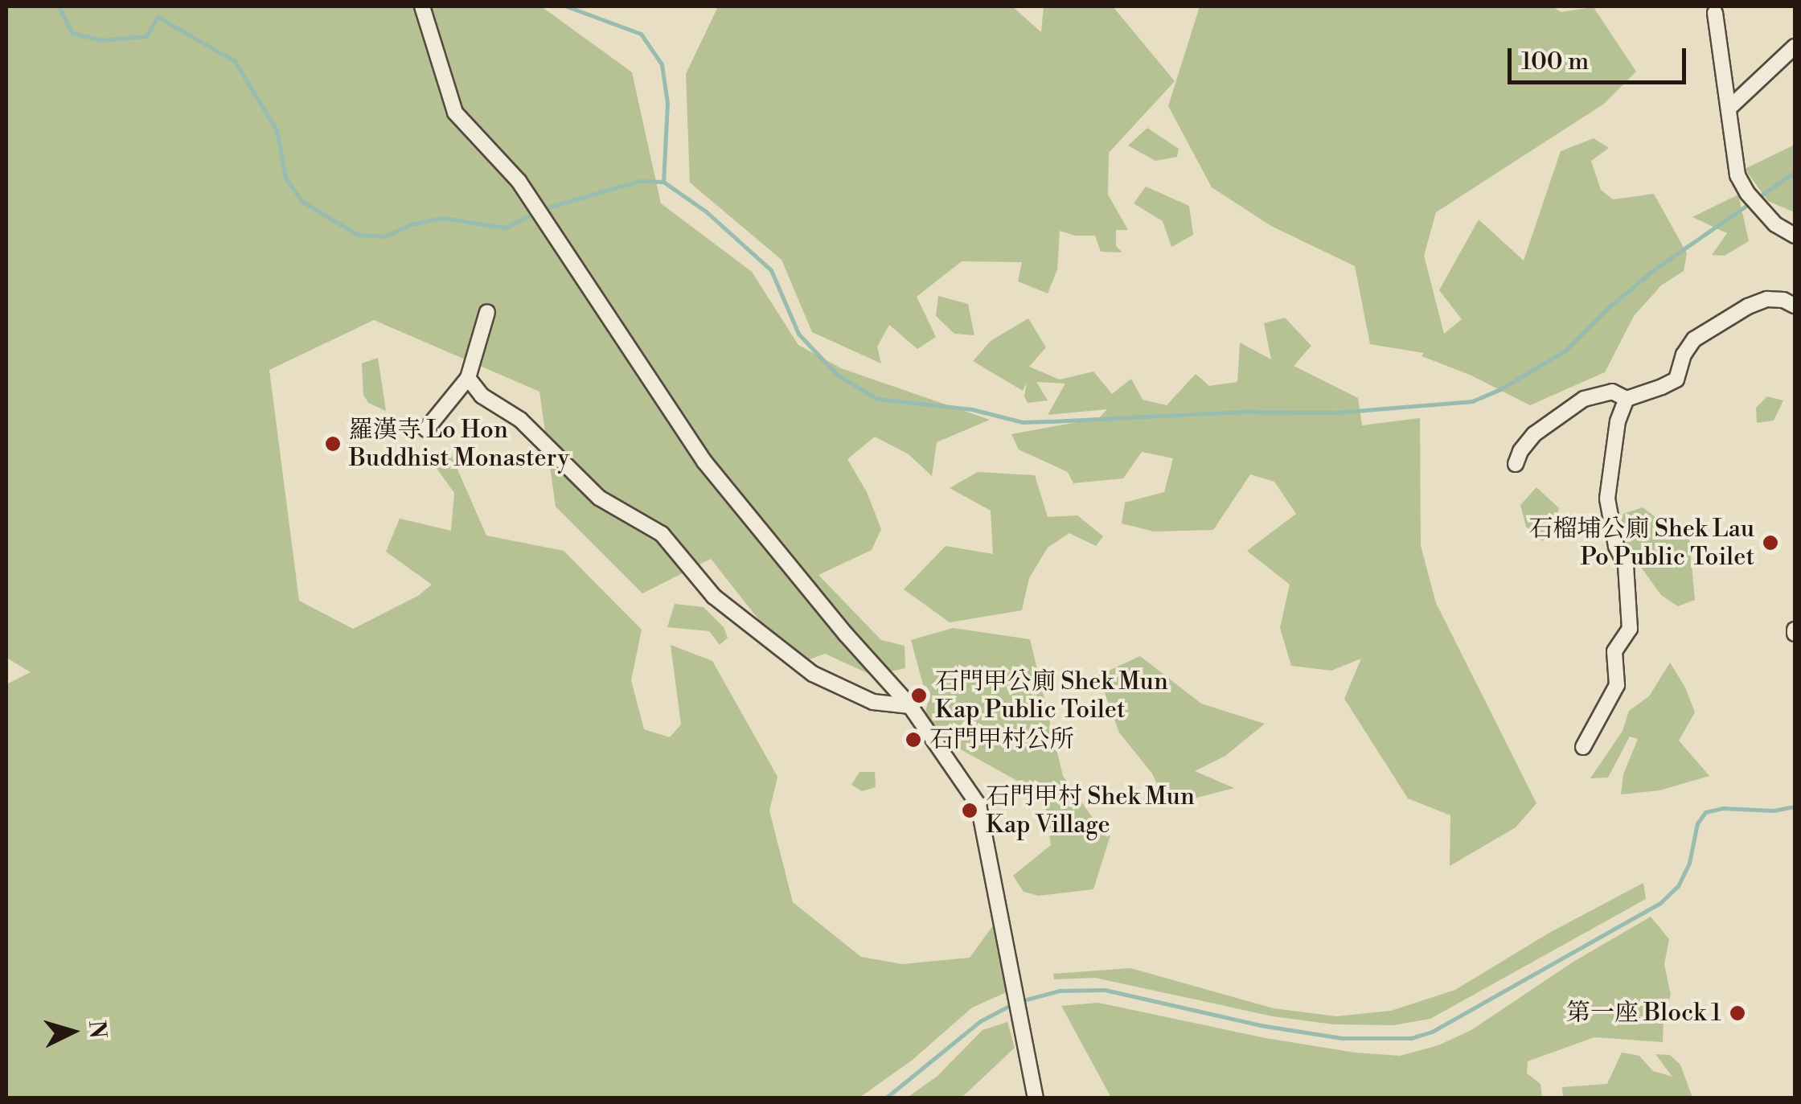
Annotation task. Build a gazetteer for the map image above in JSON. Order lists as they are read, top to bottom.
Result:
{
  "places": [
    "羅漢寺 Lo Hon Buddhist Monastery",
    "石榴埔公廁 Shek Lau Po Public Toilet",
    "石門甲公廁 Shek Mun Kap Public Toilet",
    "石門甲村公所",
    "石門甲村 Shek Mun Kap Village",
    "第一座 Block 1"
  ],
  "scale_bar": "100 m",
  "north": "right"
}
